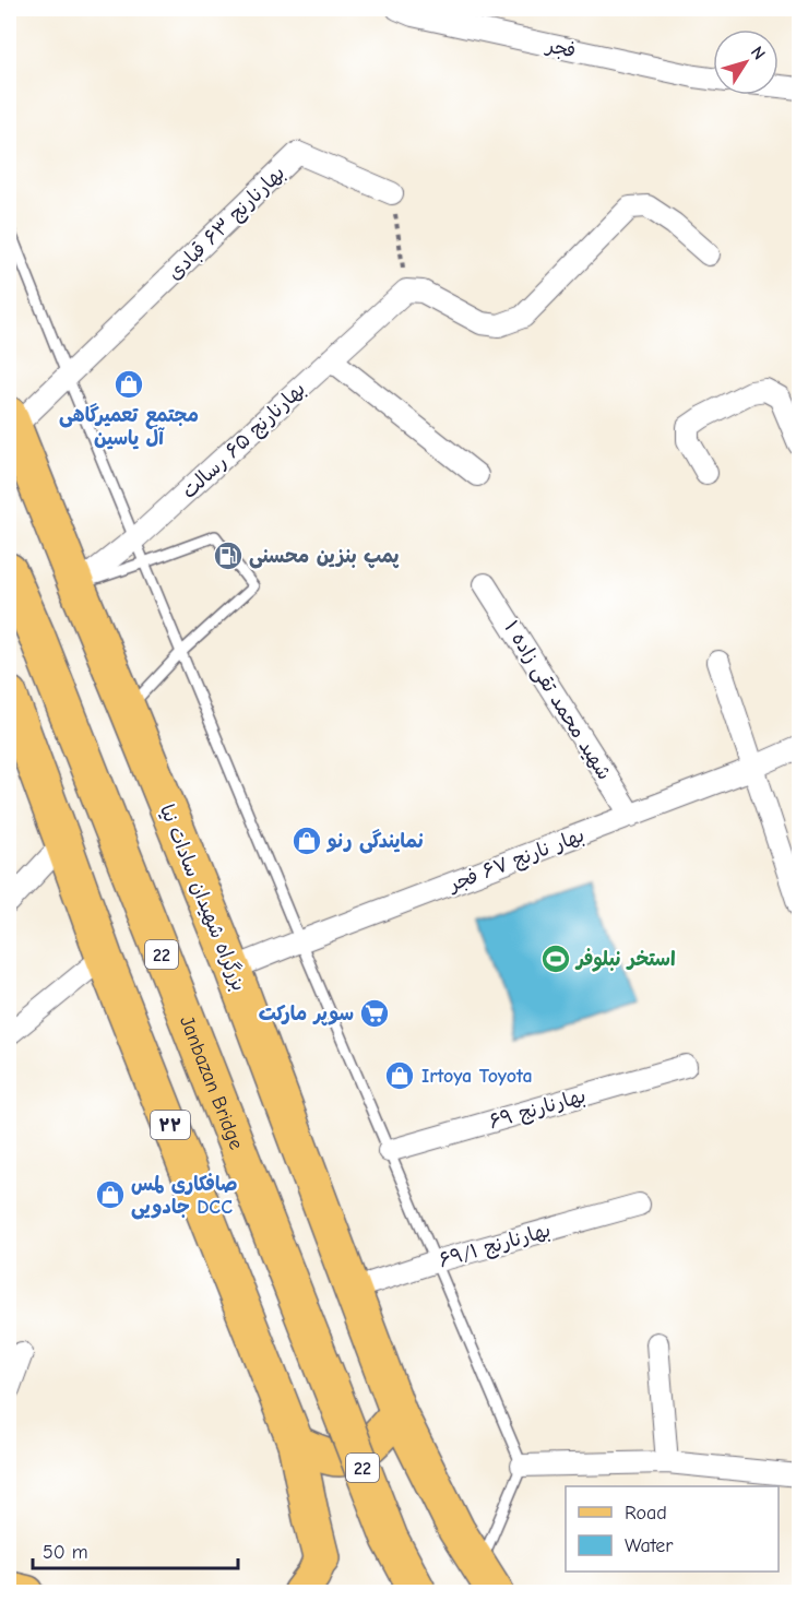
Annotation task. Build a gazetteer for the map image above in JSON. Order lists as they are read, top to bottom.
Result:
{
  "streets": {
    "highway": [
      "بزرگراه شهیدان سادات نیا",
      "22",
      "Janbazan Bridge",
      "۲۲"
    ],
    "street": [
      "فجر",
      "بهارنارنج ۶۳ قبادی",
      "بهارنارنج ۶۵ رسالت",
      "شهید محمد تقی زاده ۱",
      "بهار نارنج ۶۷ فجر",
      "بهارنارنج ۶۹",
      "بهارنارنج ۶۹/۱"
    ]
  },
  "crossings": [
    ["بهارنارنج ۶۵ رسالت", "بزرگراه شهیدان سادات نیا"],
    ["شهید محمد تقی زاده ۱", "بهار نارنج ۶۷ فجر"],
    ["بهار نارنج ۶۷ فجر", "بزرگراه شهیدان سادات نیا"],
    ["بزرگراه شهیدان سادات نیا", "بهارنارنج ۶۹/۱"]
  ],
  "places": {
    "shop": [
      "مجتمع تعمیرگاهی آل یاسین",
      "نمایندگی رنو",
      "Irtoya Toyota",
      "صافکاری لمس جادویی DCC"
    ],
    "fuel station": ["پمپ بنزین محسنی"],
    "sports": ["استخر نبلوفر"],
    "supermarket": ["سوپر مارکت"]
  },
  "legend": ["Road", "Water"],
  "scale_bar": "50 m",
  "north": "top right"
}
